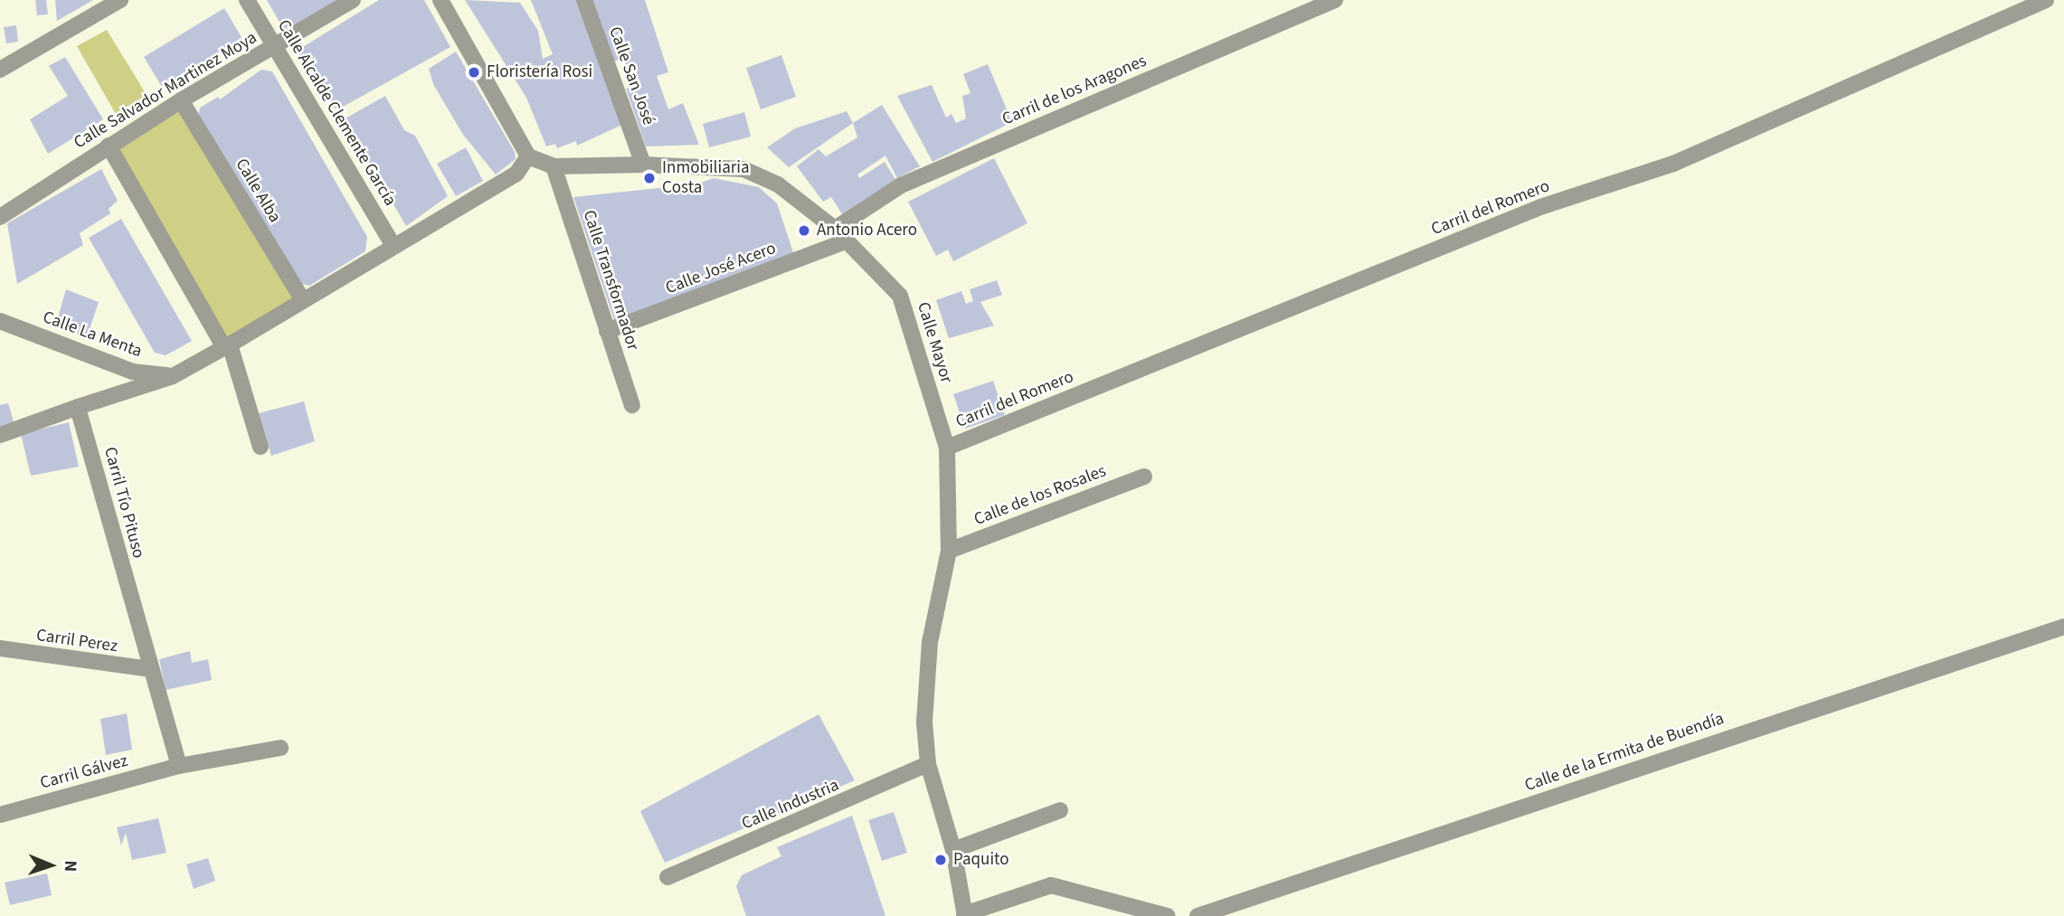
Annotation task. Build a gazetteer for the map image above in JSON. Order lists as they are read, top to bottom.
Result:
{
  "streets": {
    "street": [
      "Calle San José",
      "Calle Salvador Martinez Moya",
      "Carril de los Aragones",
      "Calle Alcalde Clemente García",
      "Calle Alba",
      "Carril del Romero",
      "Calle José Acero",
      "Calle Transformador",
      "Calle La Menta",
      "Calle Mayor",
      "Calle de los Rosales",
      "Carril Tío Pituso",
      "Carril Perez",
      "Calle de la Ermita de Buendía",
      "Carril Gálvez",
      "Calle Industria"
    ]
  },
  "crossings": [
    ["Calle San José", "Calle Mayor"],
    ["Calle Salvador Martinez Moya", "Calle Alcalde Clemente García"],
    ["Calle Salvador Martinez Moya", "Calle Alba"],
    ["Carril de los Aragones", "Calle José Acero"],
    ["Carril de los Aragones", "Calle Mayor"],
    ["Carril del Romero", "Calle Mayor"],
    ["Calle José Acero", "Calle Transformador"],
    ["Calle José Acero", "Calle Mayor"],
    ["Calle Transformador", "Calle Mayor"],
    ["Calle Mayor", "Calle de los Rosales"],
    ["Calle Mayor", "Calle Industria"],
    ["Carril Tío Pituso", "Carril Perez"],
    ["Carril Tío Pituso", "Carril Gálvez"]
  ],
  "places": [
    "Floristería Rosi",
    "Inmobiliaria Costa",
    "Antonio Acero",
    "Paquito"
  ],
  "north": "right"
}
